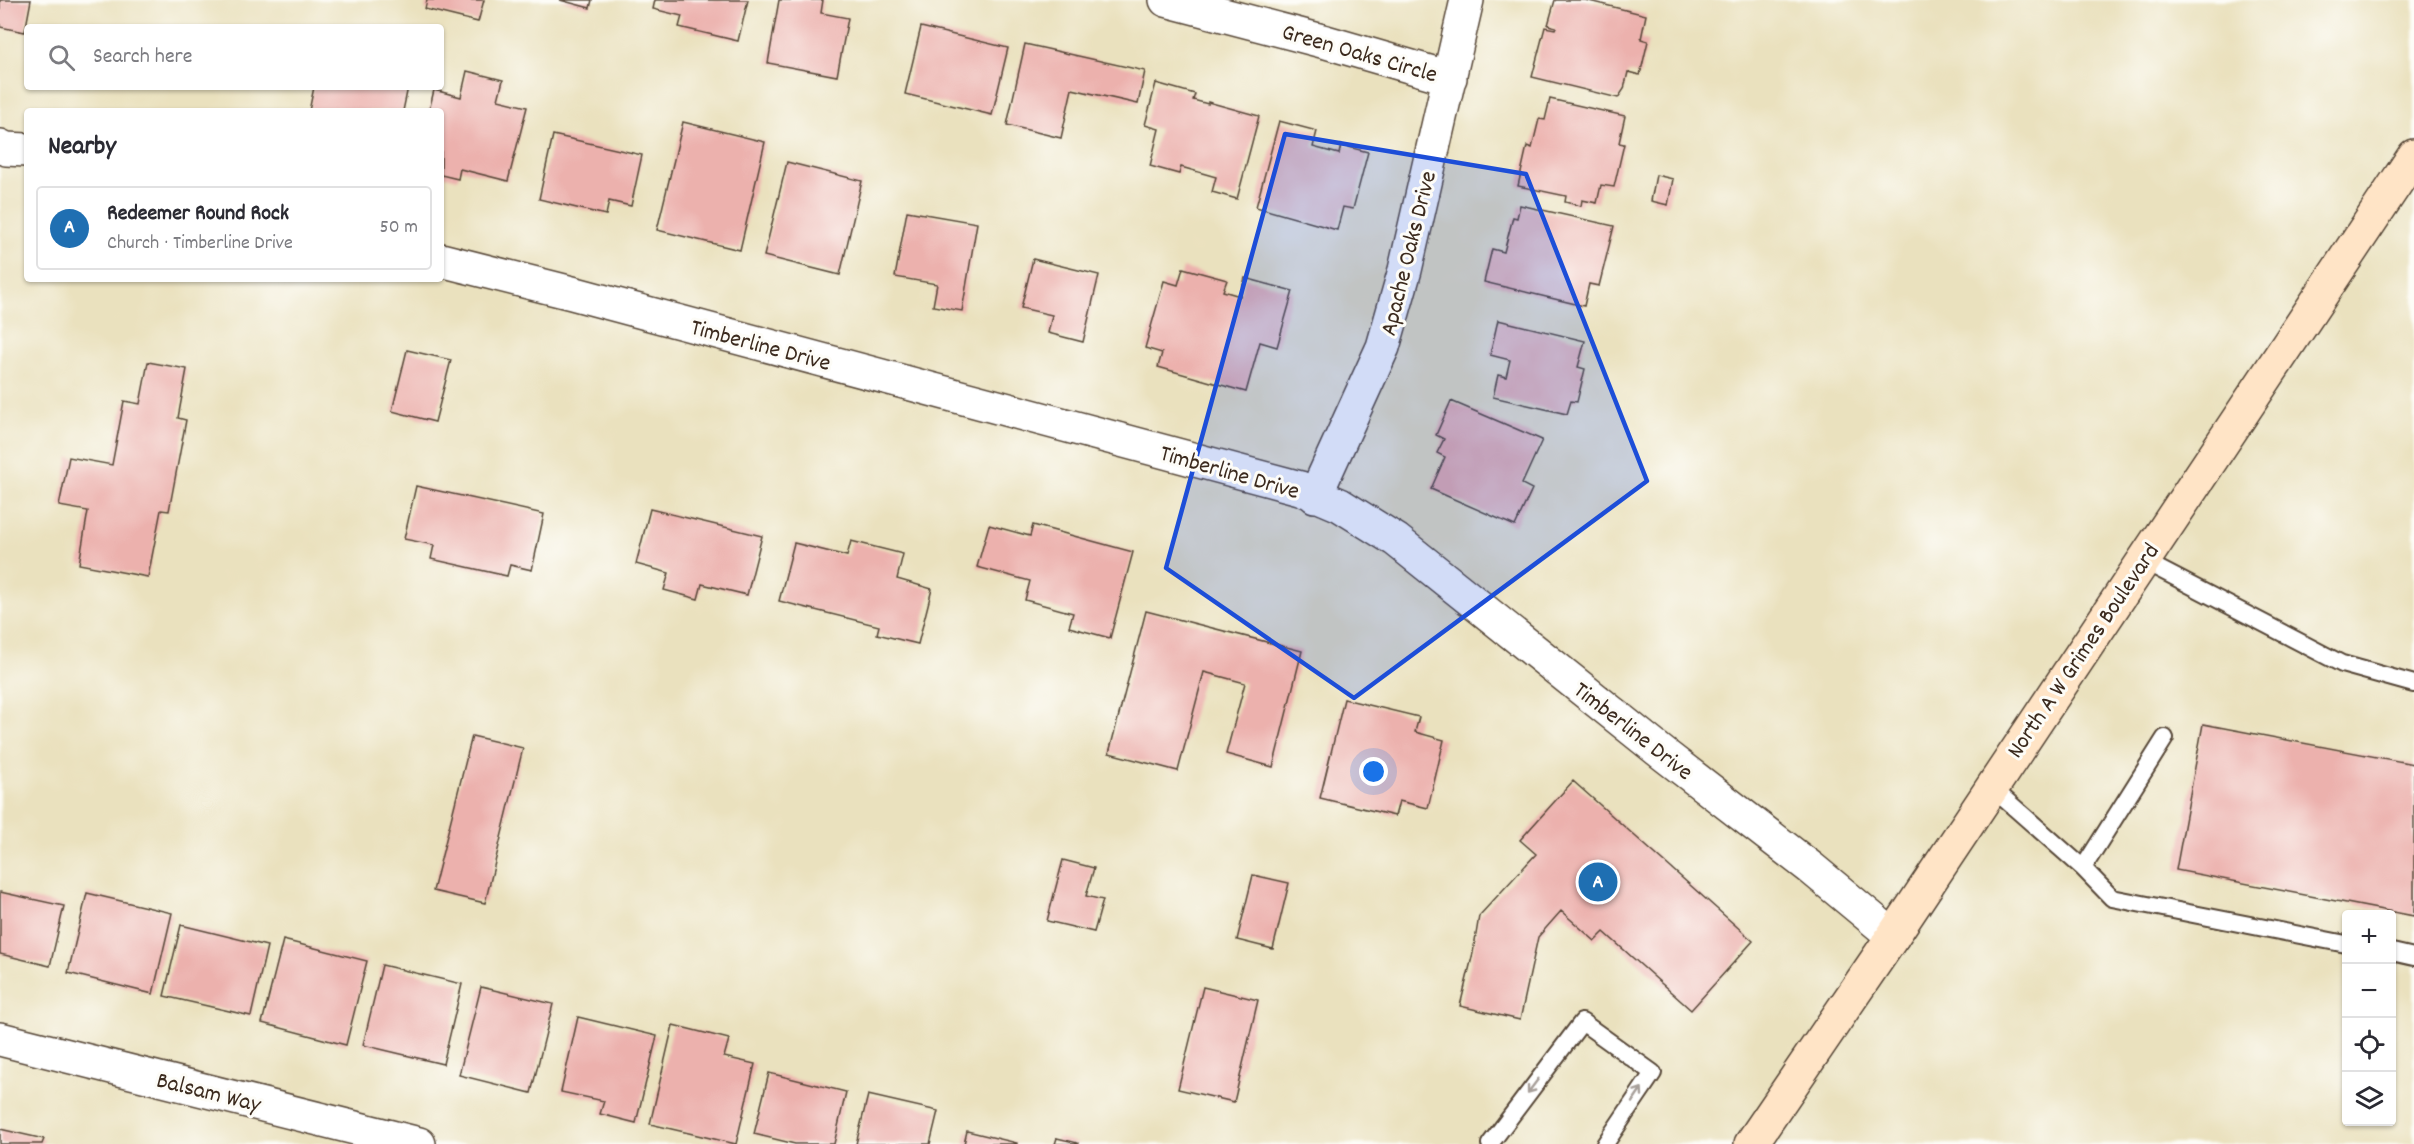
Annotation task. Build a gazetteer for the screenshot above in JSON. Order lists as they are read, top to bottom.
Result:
{
  "streets": {
    "main road": ["North A W Grimes Boulevard"],
    "street": [
      "Green Oaks Circle",
      "Apache Oaks Drive",
      "Timberline Drive",
      "Balsam Way"
    ]
  },
  "crossings": [
    ["Green Oaks Circle", "Apache Oaks Drive"],
    ["Apache Oaks Drive", "Timberline Drive"],
    ["Timberline Drive", "North A W Grimes Boulevard"]
  ],
  "page": {
    "search": "Search here",
    "heading": "Nearby",
    "list": [
      {
        "mark": "A",
        "name": "Redeemer Round Rock",
        "note": "Church · Timberline Drive",
        "value": "50 m"
      }
    ],
    "pins": "A",
    "map_buttons": ["+", "−"]
  }
}
